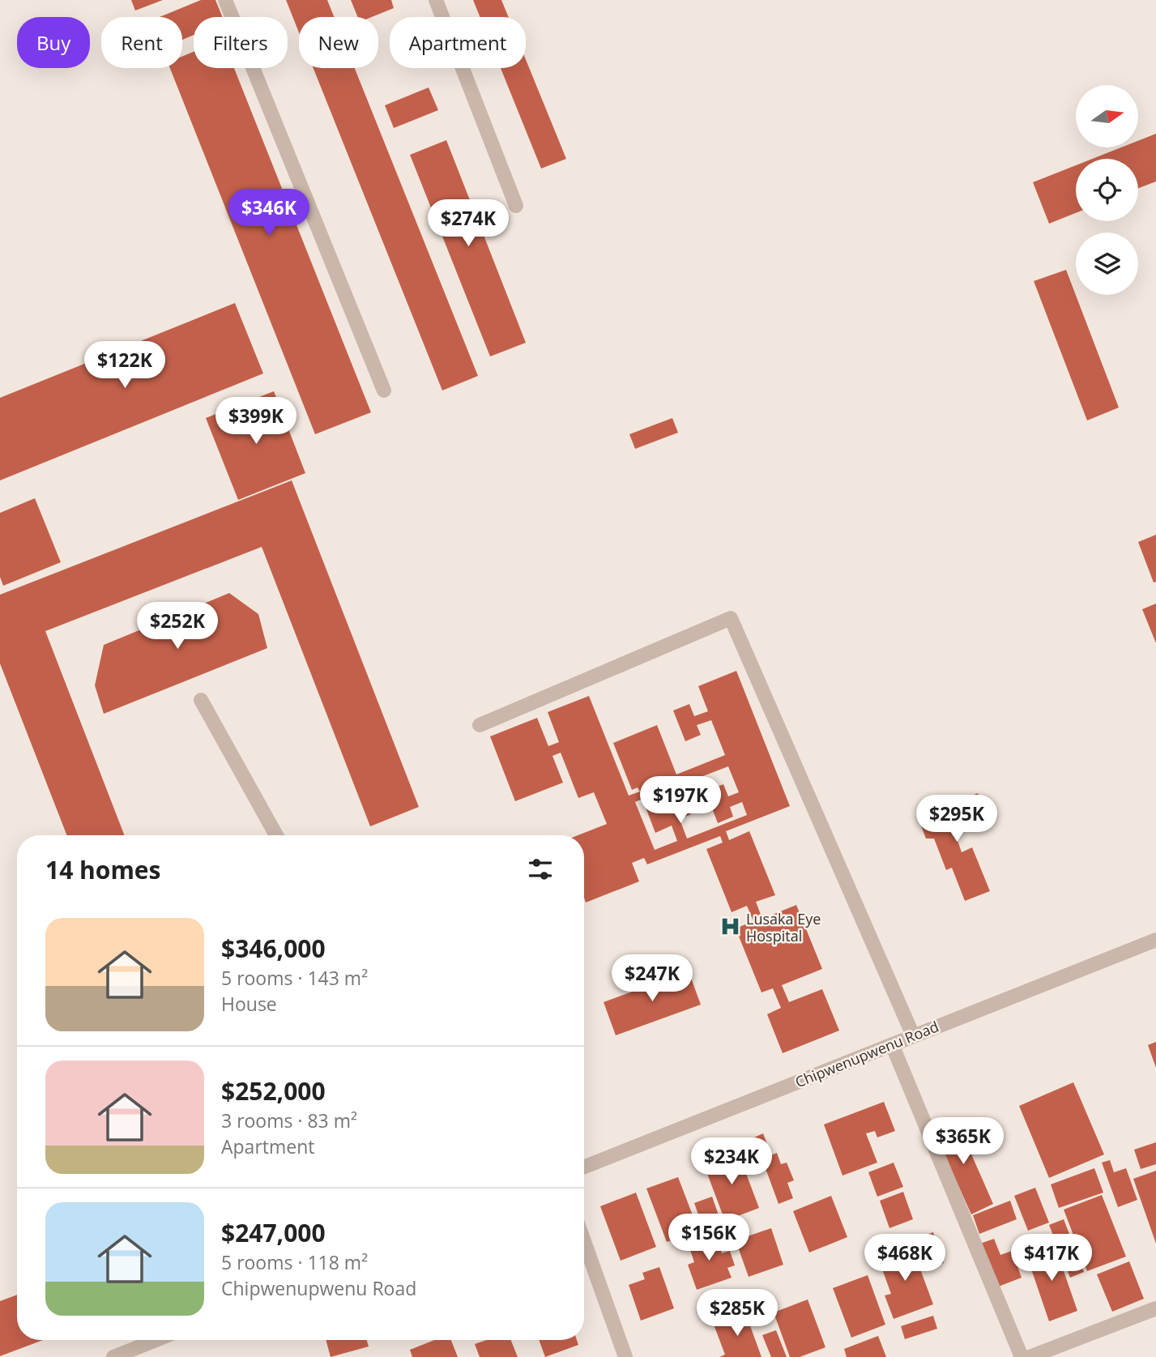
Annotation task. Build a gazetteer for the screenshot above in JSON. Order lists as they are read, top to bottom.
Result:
{
  "streets": {
    "street": ["Chipwenupwenu Road"]
  },
  "places": {
    "hospital": ["Lusaka Eye Hospital"]
  },
  "north": "right",
  "page": {
    "chip": [
      "Buy",
      "Rent",
      "Filters",
      "New",
      "Apartment"
    ],
    "price": [
      "$346K",
      "$274K",
      "$122K",
      "$399K",
      "$252K",
      "$197K",
      "$295K",
      "$247K",
      "$365K",
      "$234K",
      "$156K",
      "$468K",
      "$417K",
      "$285K"
    ],
    "heading": "14 homes",
    "list": [
      {
        "name": "$346,000",
        "note": "5 rooms · 143 m² · House"
      },
      {
        "name": "$252,000",
        "note": "3 rooms · 83 m² · Apartment"
      },
      {
        "name": "$247,000",
        "note": "5 rooms · 118 m² · Chipwenupwenu Road"
      }
    ]
  }
}
